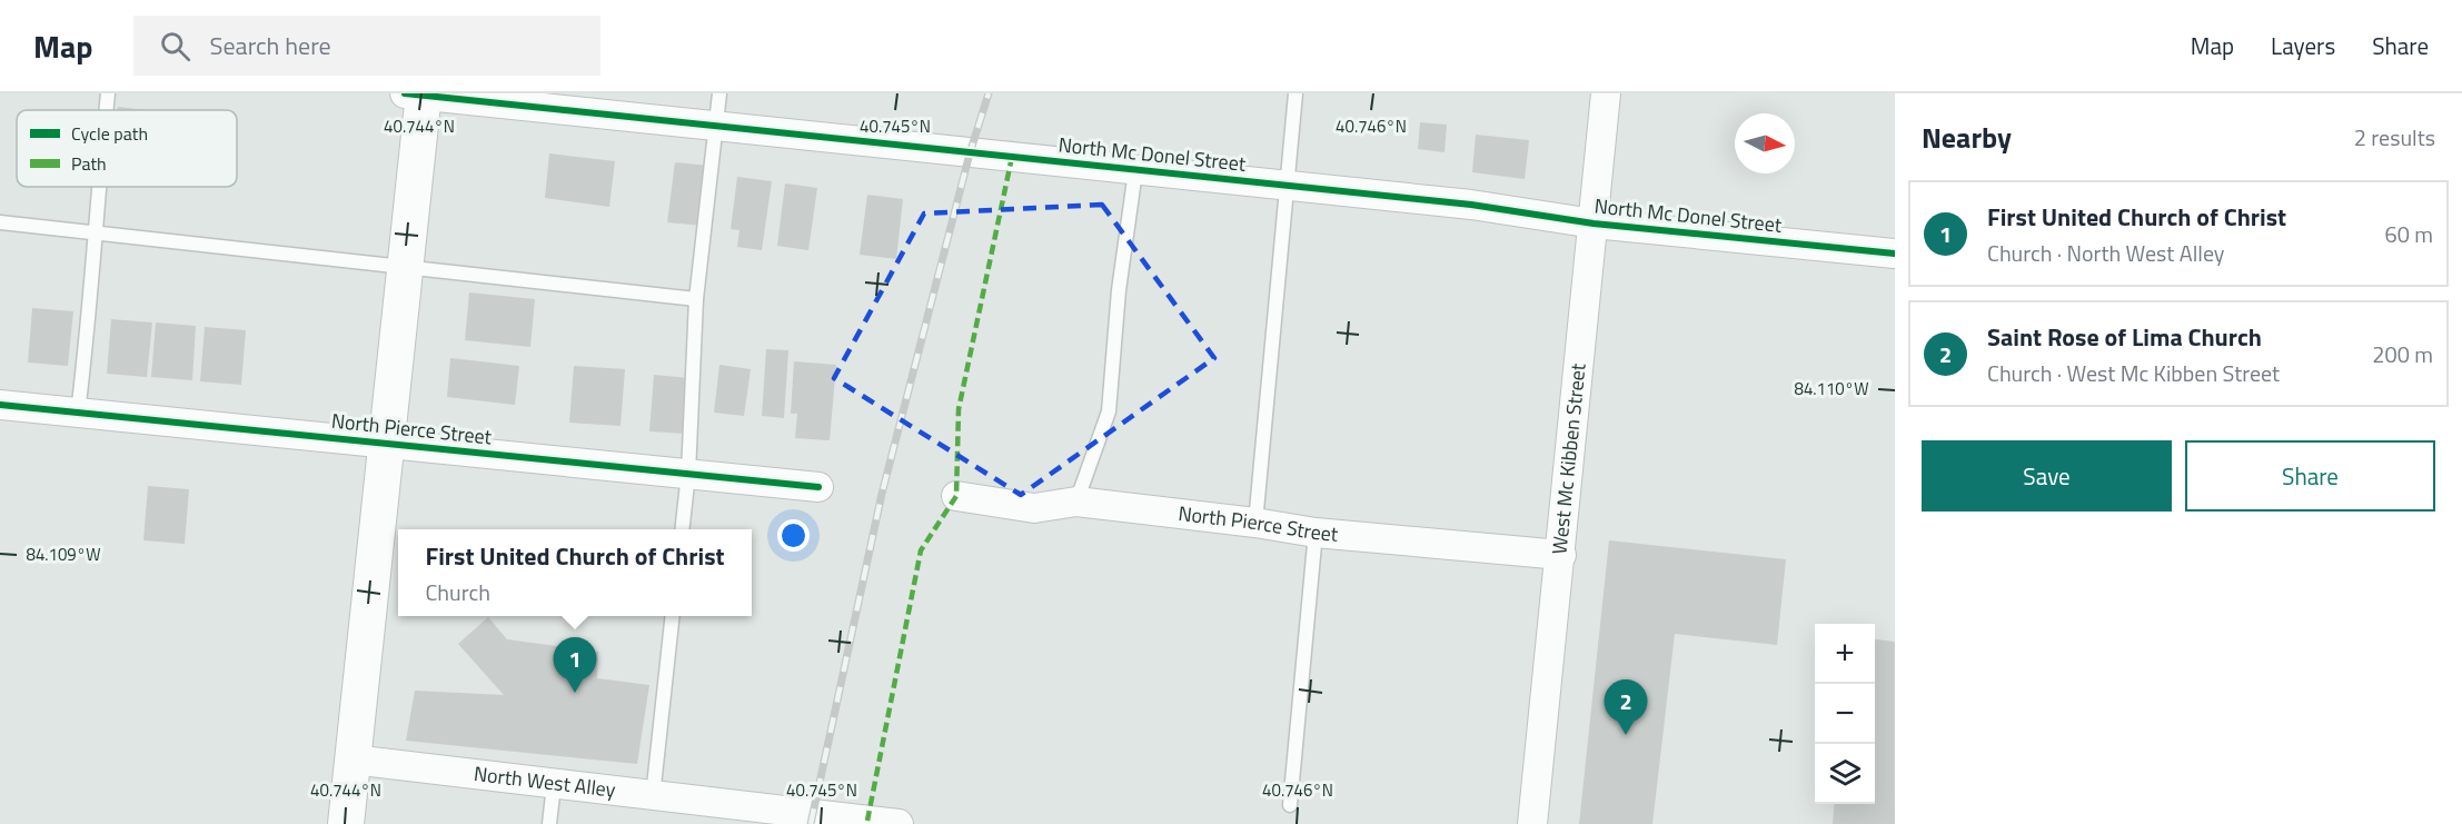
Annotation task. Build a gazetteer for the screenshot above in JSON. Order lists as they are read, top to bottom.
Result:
{
  "streets": {
    "street": [
      "North Mc Donel Street",
      "North Pierce Street",
      "West Mc Kibben Street",
      "North West Alley"
    ]
  },
  "crossings": [
    ["North Mc Donel Street", "West Mc Kibben Street"],
    ["North Pierce Street", "West Mc Kibben Street"]
  ],
  "legend": ["Cycle path", "Path"],
  "north": "right",
  "page": {
    "header": "Map",
    "search": "Search here",
    "nav": ["Map", "Layers", "Share"],
    "heading": ["Nearby", "2 results"],
    "list": [
      {
        "mark": "1",
        "name": "First United Church of Christ",
        "note": "Church · North West Alley",
        "value": "60 m"
      },
      {
        "mark": "2",
        "name": "Saint Rose of Lima Church",
        "note": "Church · West Mc Kibben Street",
        "value": "200 m"
      }
    ],
    "buttons": ["Save", "Share"],
    "popup": ["First United Church of Christ", "Church"],
    "map_buttons": ["+", "−"],
    "pins": ["1", "2"]
  },
  "coordinates": [
    "40.744°N",
    "40.745°N",
    "40.746°N",
    "84.110°W",
    "84.109°W"
  ]
}
